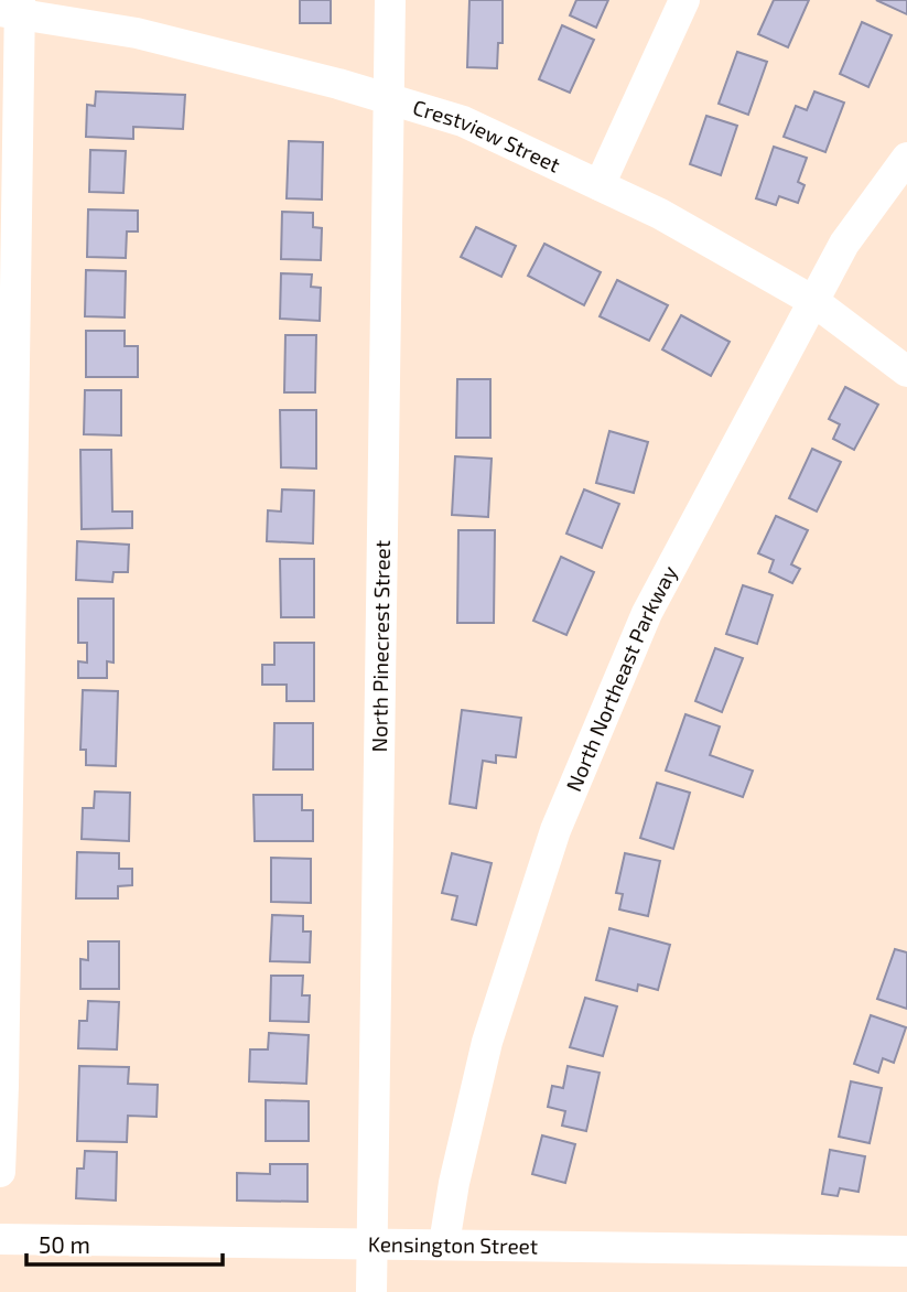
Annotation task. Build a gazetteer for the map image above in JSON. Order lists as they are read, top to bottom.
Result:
{
  "streets": {
    "street": [
      "Crestview Street",
      "North Pinecrest Street",
      "North Northeast Parkway",
      "Kensington Street"
    ]
  },
  "crossings": [
    ["Crestview Street", "North Pinecrest Street"],
    ["Crestview Street", "North Northeast Parkway"],
    ["North Pinecrest Street", "Kensington Street"],
    ["North Northeast Parkway", "Kensington Street"]
  ],
  "scale_bar": "50 m"
}
